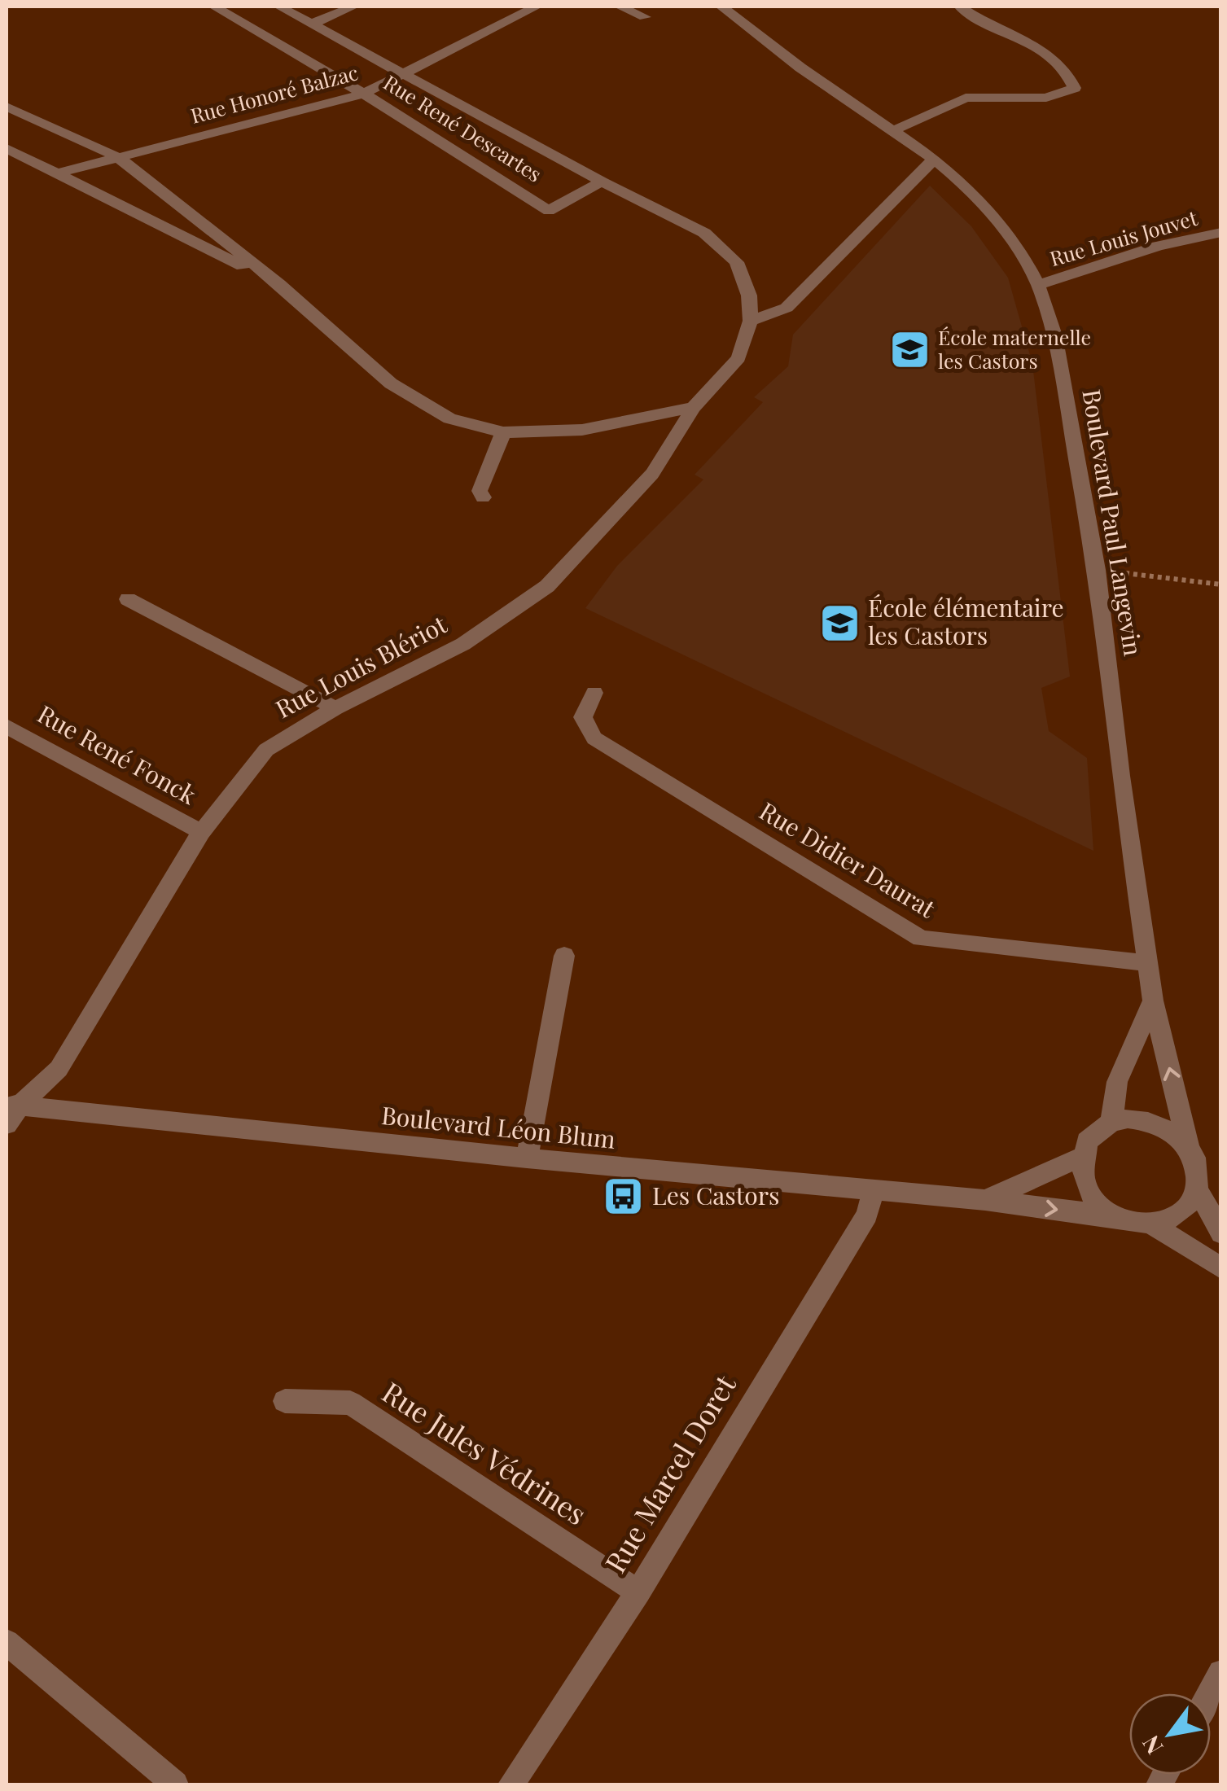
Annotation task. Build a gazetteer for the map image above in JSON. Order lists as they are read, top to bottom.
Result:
{
  "streets": {
    "street": [
      "Rue Honoré Balzac",
      "Rue René Descartes",
      "Rue Louis Jouvet",
      "Boulevard Paul Langevin",
      "Rue Louis Blériot",
      "Rue René Fonck",
      "Rue Didier Daurat",
      "Boulevard Léon Blum",
      "Rue Jules Védrines",
      "Rue Marcel Doret"
    ]
  },
  "crossings": [
    ["Rue Honoré Balzac", "Rue René Descartes"],
    ["Rue René Descartes", "Rue Louis Blériot"],
    ["Rue Louis Jouvet", "Boulevard Paul Langevin"],
    ["Boulevard Paul Langevin", "Rue Didier Daurat"],
    ["Boulevard Paul Langevin", "Boulevard Léon Blum"],
    ["Rue Louis Blériot", "Rue René Fonck"],
    ["Rue Louis Blériot", "Boulevard Léon Blum"],
    ["Boulevard Léon Blum", "Rue Marcel Doret"],
    ["Rue Jules Védrines", "Rue Marcel Doret"]
  ],
  "places": {
    "school or university": ["École maternelle les Castors", "École élémentaire les Castors"],
    "bus stop": ["Les Castors"]
  },
  "north": "bottom left"
}
